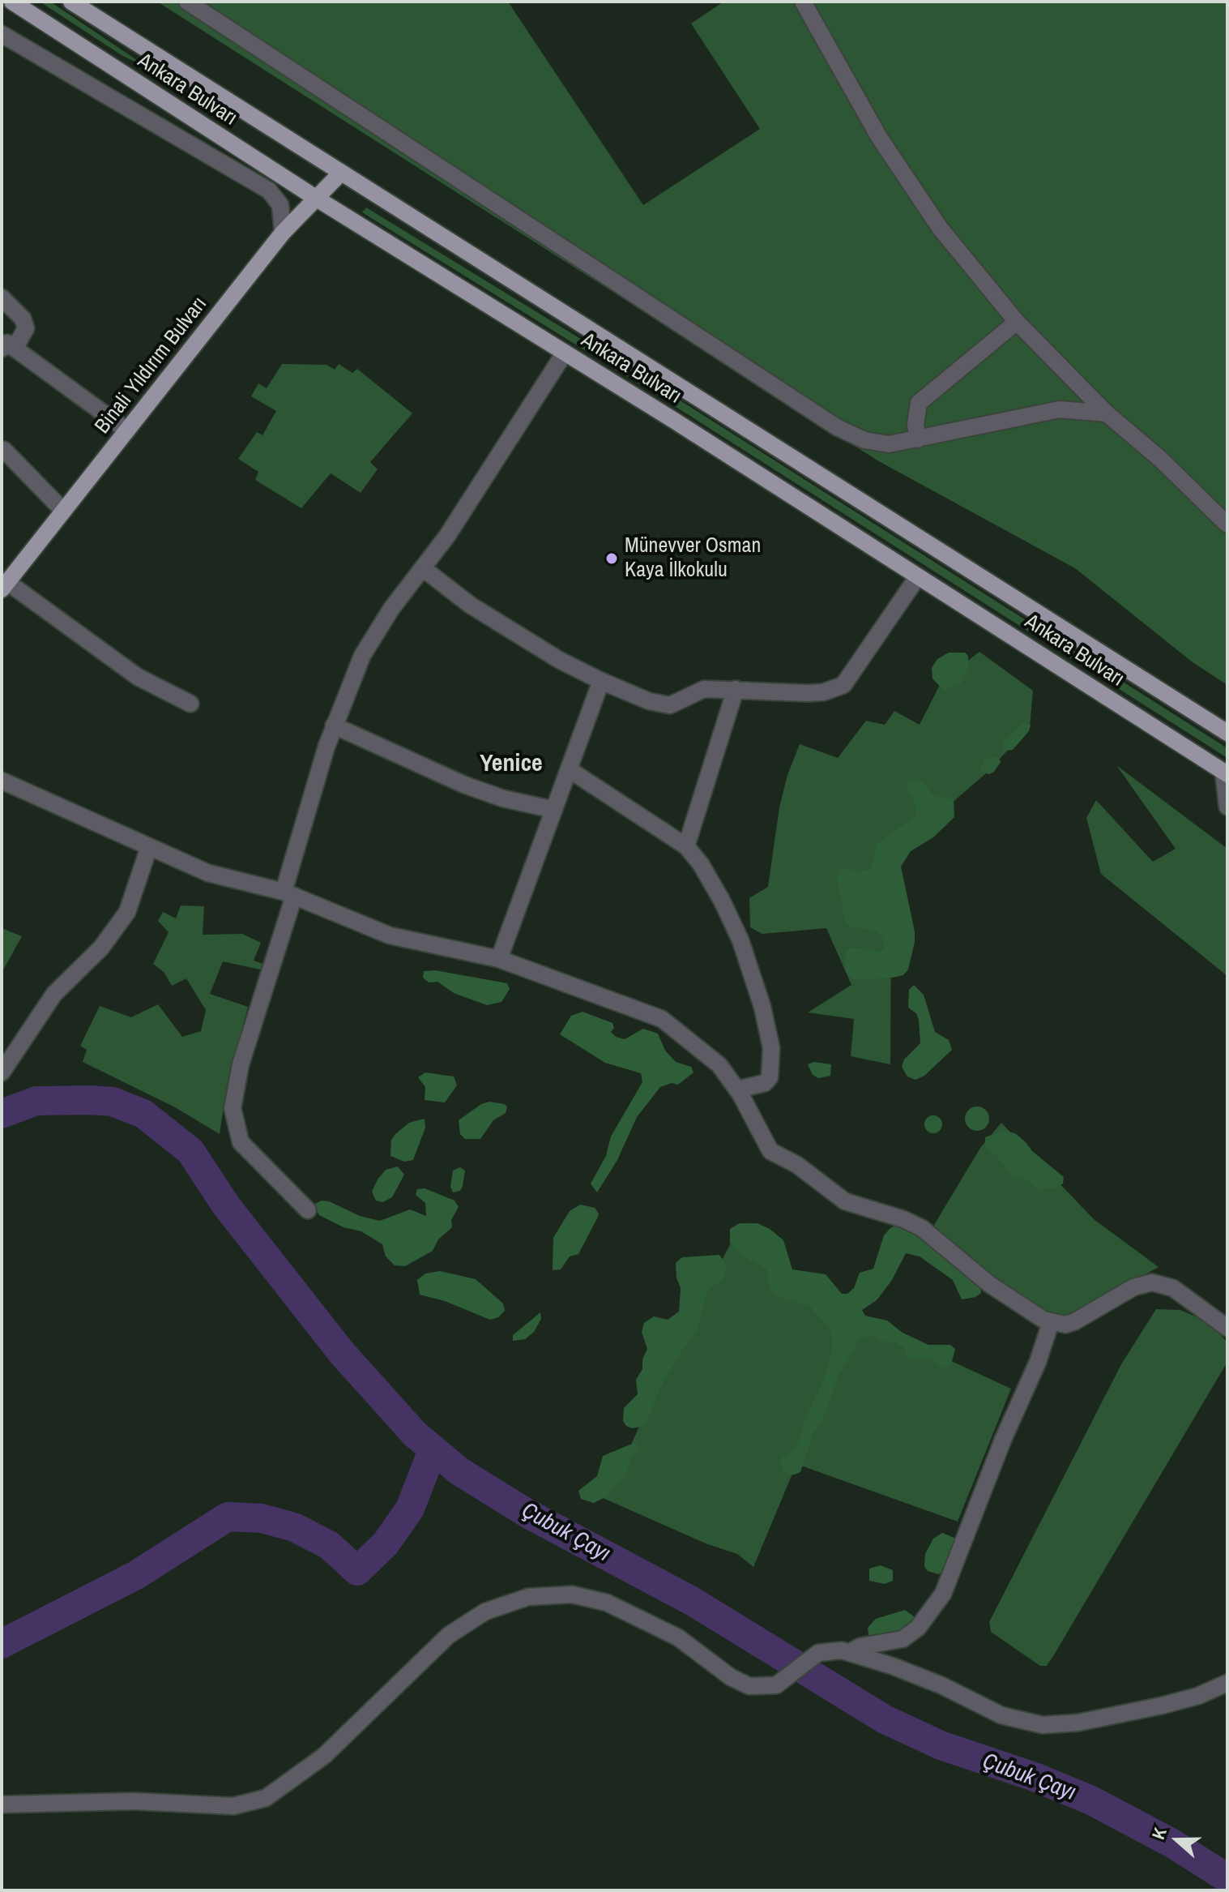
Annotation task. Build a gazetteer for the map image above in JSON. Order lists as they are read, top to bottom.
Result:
{
  "streets": {
    "main road": ["Ankara Bulvarı", "Binali Yıldırım Bulvarı"]
  },
  "crossings": [
    ["Ankara Bulvarı", "Binali Yıldırım Bulvarı"]
  ],
  "districts": ["Yenice"],
  "water": ["Çubuk Çayı"],
  "places": ["Münevver Osman Kaya İlkokulu"],
  "north": "left"
}
